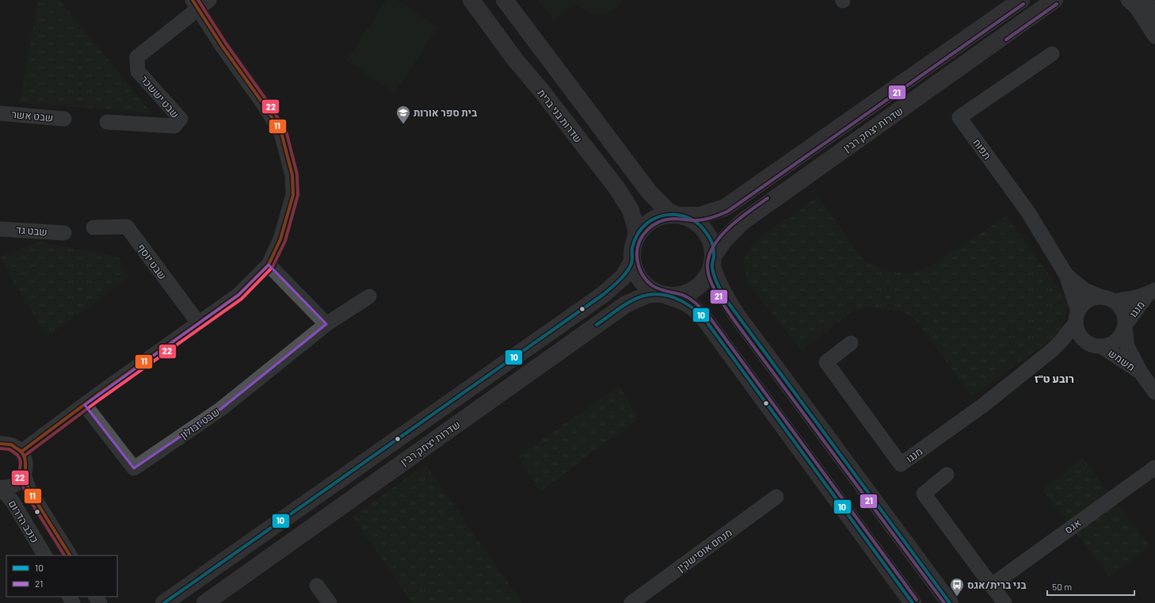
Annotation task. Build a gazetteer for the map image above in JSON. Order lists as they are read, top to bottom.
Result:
{
  "streets": {
    "main road": ["שדרות בני ברית", "שדרות יצחק רבין"],
    "street": [
      "שבט יששכר",
      "שבט אשר",
      "תפוח",
      "שבט גד",
      "שבט יוסף",
      "מנגו",
      "משמש",
      "שבט זבולון",
      "כוכב הדרום",
      "אגס",
      "מנחם אוסישקין"
    ]
  },
  "crossings": [
    ["שדרות בני ברית", "שדרות יצחק רבין"],
    ["תפוח", "מנגו"],
    ["תפוח", "משמש"],
    ["מנגו", "משמש"]
  ],
  "districts": ["רובע ט\"ז"],
  "places": {
    "school or university": ["בית ספר אורות"],
    "bus stop": ["בני ברית/אגס"]
  },
  "lines": [
    "transit line 11",
    "transit line 22",
    "transit line 21",
    "transit line 10"
  ],
  "legend": ["10", "21"],
  "scale_bar": "50 m"
}
